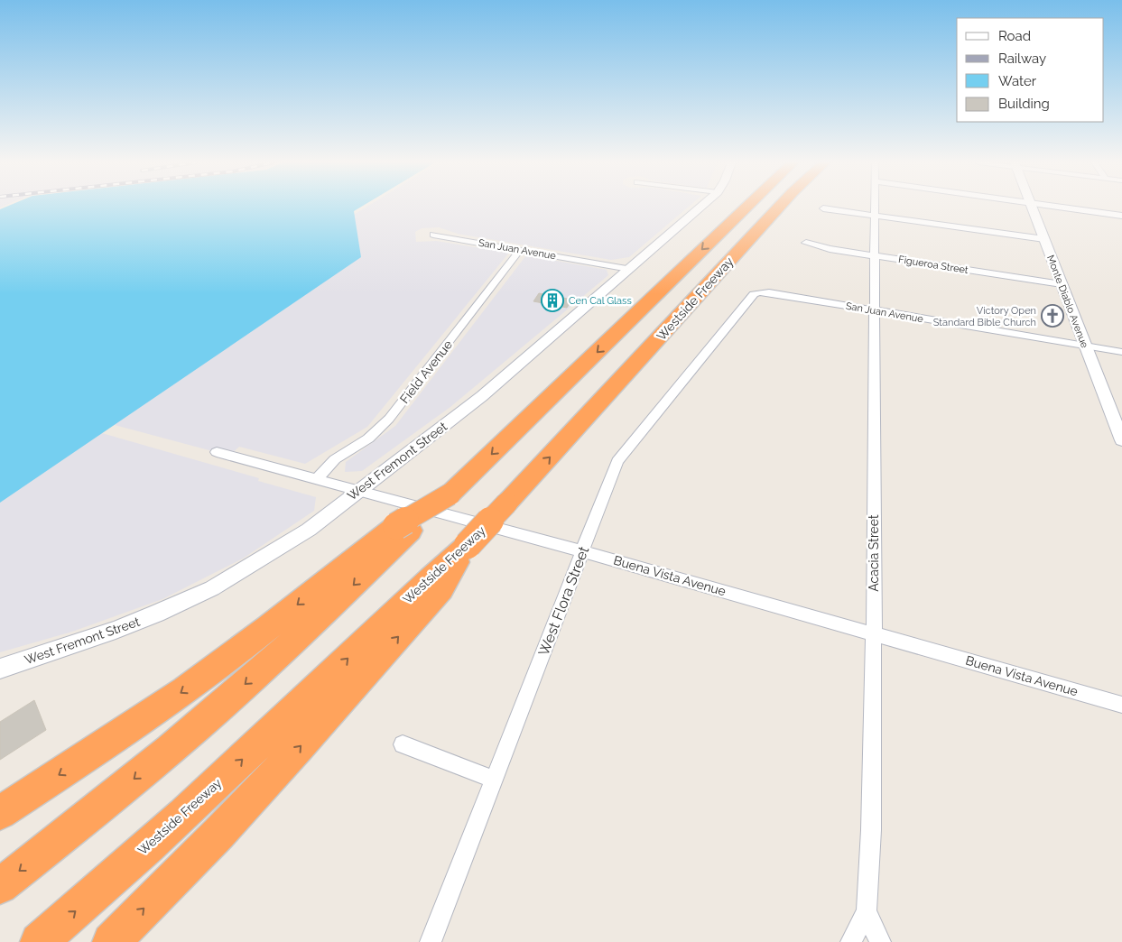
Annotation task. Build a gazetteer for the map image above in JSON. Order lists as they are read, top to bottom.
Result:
{
  "streets": {
    "highway": ["Westside Freeway"],
    "street": [
      "San Juan Avenue",
      "Figueroa Street",
      "Monte Diablo Avenue",
      "Field Avenue",
      "West Fremont Street",
      "Acacia Street",
      "Buena Vista Avenue",
      "West Flora Street"
    ]
  },
  "crossings": [
    ["San Juan Avenue", "Monte Diablo Avenue"],
    ["San Juan Avenue", "Field Avenue"],
    ["San Juan Avenue", "West Fremont Street"],
    ["San Juan Avenue", "Acacia Street"],
    ["San Juan Avenue", "West Flora Street"],
    ["Figueroa Street", "Monte Diablo Avenue"],
    ["Figueroa Street", "Acacia Street"],
    ["Field Avenue", "Buena Vista Avenue"],
    ["West Fremont Street", "Buena Vista Avenue"],
    ["Acacia Street", "Buena Vista Avenue"],
    ["Buena Vista Avenue", "West Flora Street"]
  ],
  "places": {
    "building": ["Cen Cal Glass"],
    "church": ["Victory Open Standard Bible Church"]
  },
  "legend": [
    "Road",
    "Railway",
    "Water",
    "Building"
  ]
}
